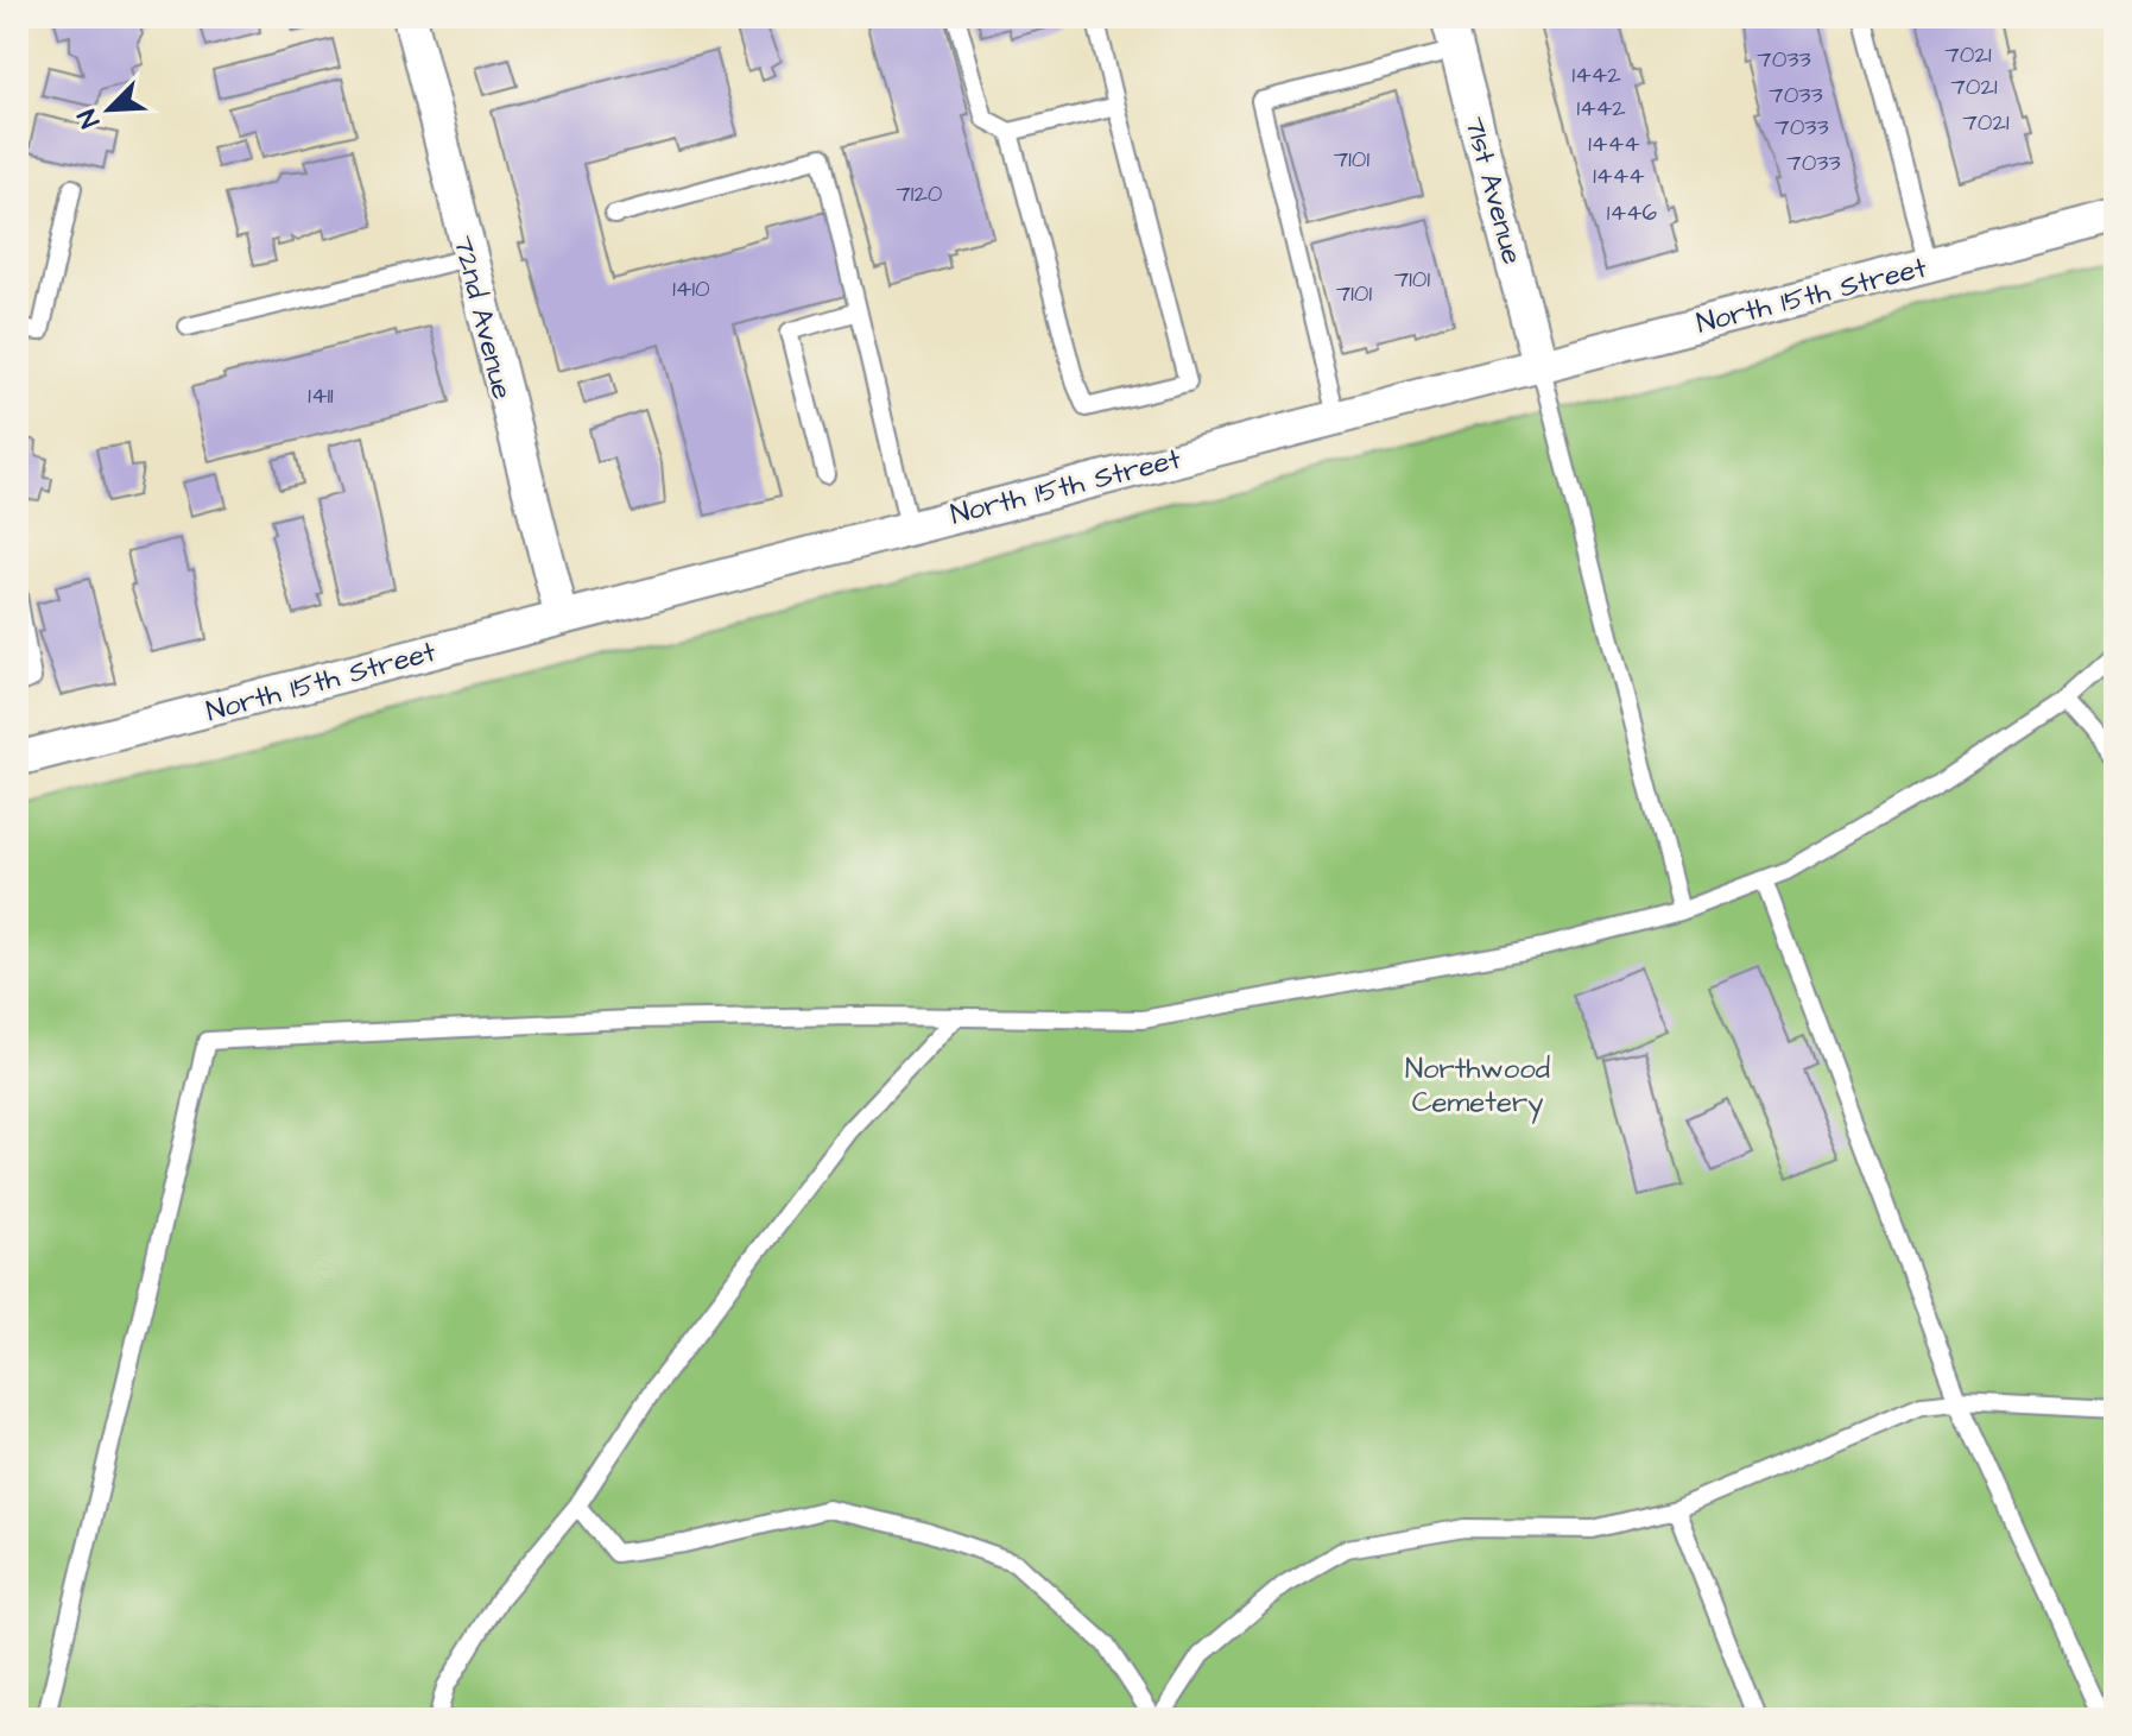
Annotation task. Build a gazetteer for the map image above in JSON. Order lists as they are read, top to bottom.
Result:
{
  "streets": {
    "street": ["71st Avenue", "North 15th Street", "72nd Avenue"]
  },
  "crossings": [
    ["71st Avenue", "North 15th Street"],
    ["North 15th Street", "72nd Avenue"]
  ],
  "parks": ["Northwood Cemetery"],
  "house_numbers": [
    "7021",
    "7033",
    "1442",
    "7021",
    "7033",
    "1442",
    "7021",
    "7033",
    "1444",
    "7101",
    "7033",
    "1444",
    "7120",
    "1446",
    "7101",
    "1410",
    "7101",
    "1411"
  ],
  "north": "bottom left"
}
